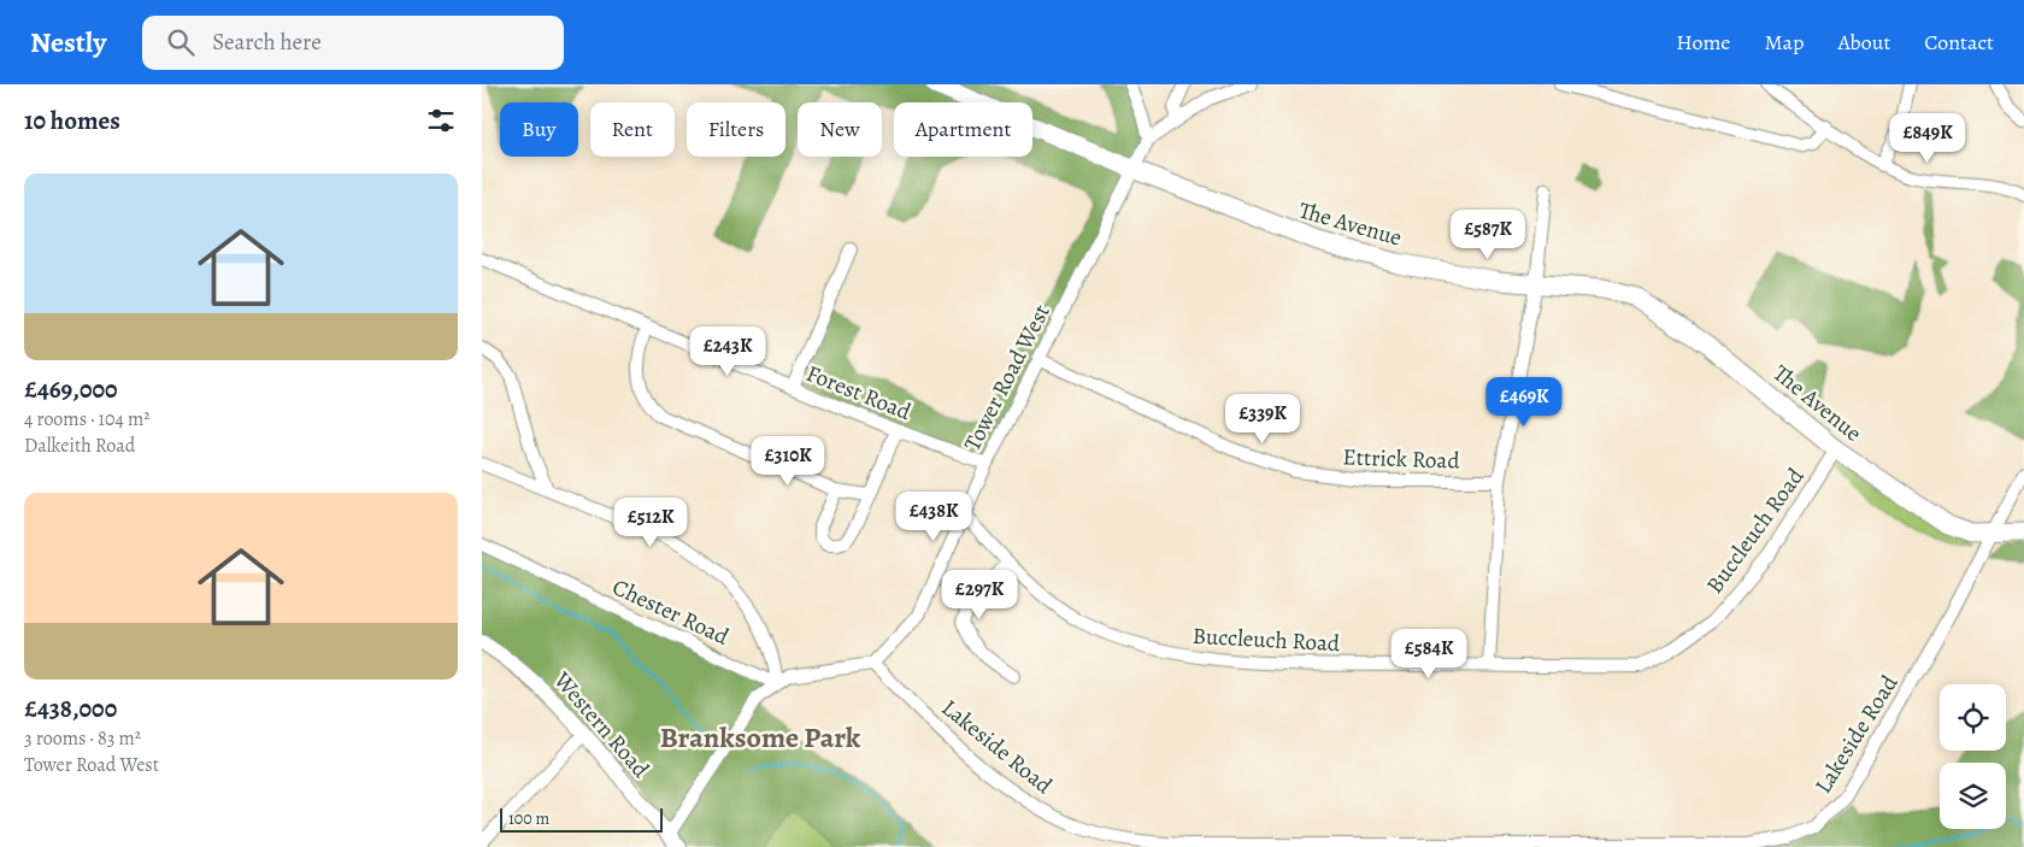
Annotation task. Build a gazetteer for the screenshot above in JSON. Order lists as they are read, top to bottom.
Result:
{
  "streets": {
    "main road": ["The Avenue"],
    "street": [
      "Tower Road West",
      "Forest Road",
      "Ettrick Road",
      "Buccleuch Road",
      "Chester Road",
      "Western Road",
      "Lakeside Road"
    ]
  },
  "crossings": [
    ["The Avenue", "Tower Road West"],
    ["The Avenue", "Buccleuch Road"],
    ["The Avenue", "Lakeside Road"],
    ["Tower Road West", "Forest Road"],
    ["Tower Road West", "Ettrick Road"],
    ["Tower Road West", "Buccleuch Road"],
    ["Tower Road West", "Lakeside Road"]
  ],
  "districts": ["Branksome Park"],
  "scale_bar": "100 m",
  "page": {
    "header": "Nestly",
    "search": "Search here",
    "nav": [
      "Home",
      "Map",
      "About",
      "Contact"
    ],
    "heading": "10 homes",
    "chip": [
      "Buy",
      "Rent",
      "Filters",
      "New",
      "Apartment"
    ],
    "price": [
      "£849K",
      "£587K",
      "£243K",
      "£469K",
      "£339K",
      "£310K",
      "£438K",
      "£512K",
      "£297K",
      "£584K"
    ],
    "list": [
      {
        "name": "£469,000",
        "note": "4 rooms · 104 m² · Dalkeith Road"
      },
      {
        "name": "£438,000",
        "note": "3 rooms · 83 m² · Tower Road West"
      }
    ],
    "scale": "100 m"
  }
}
